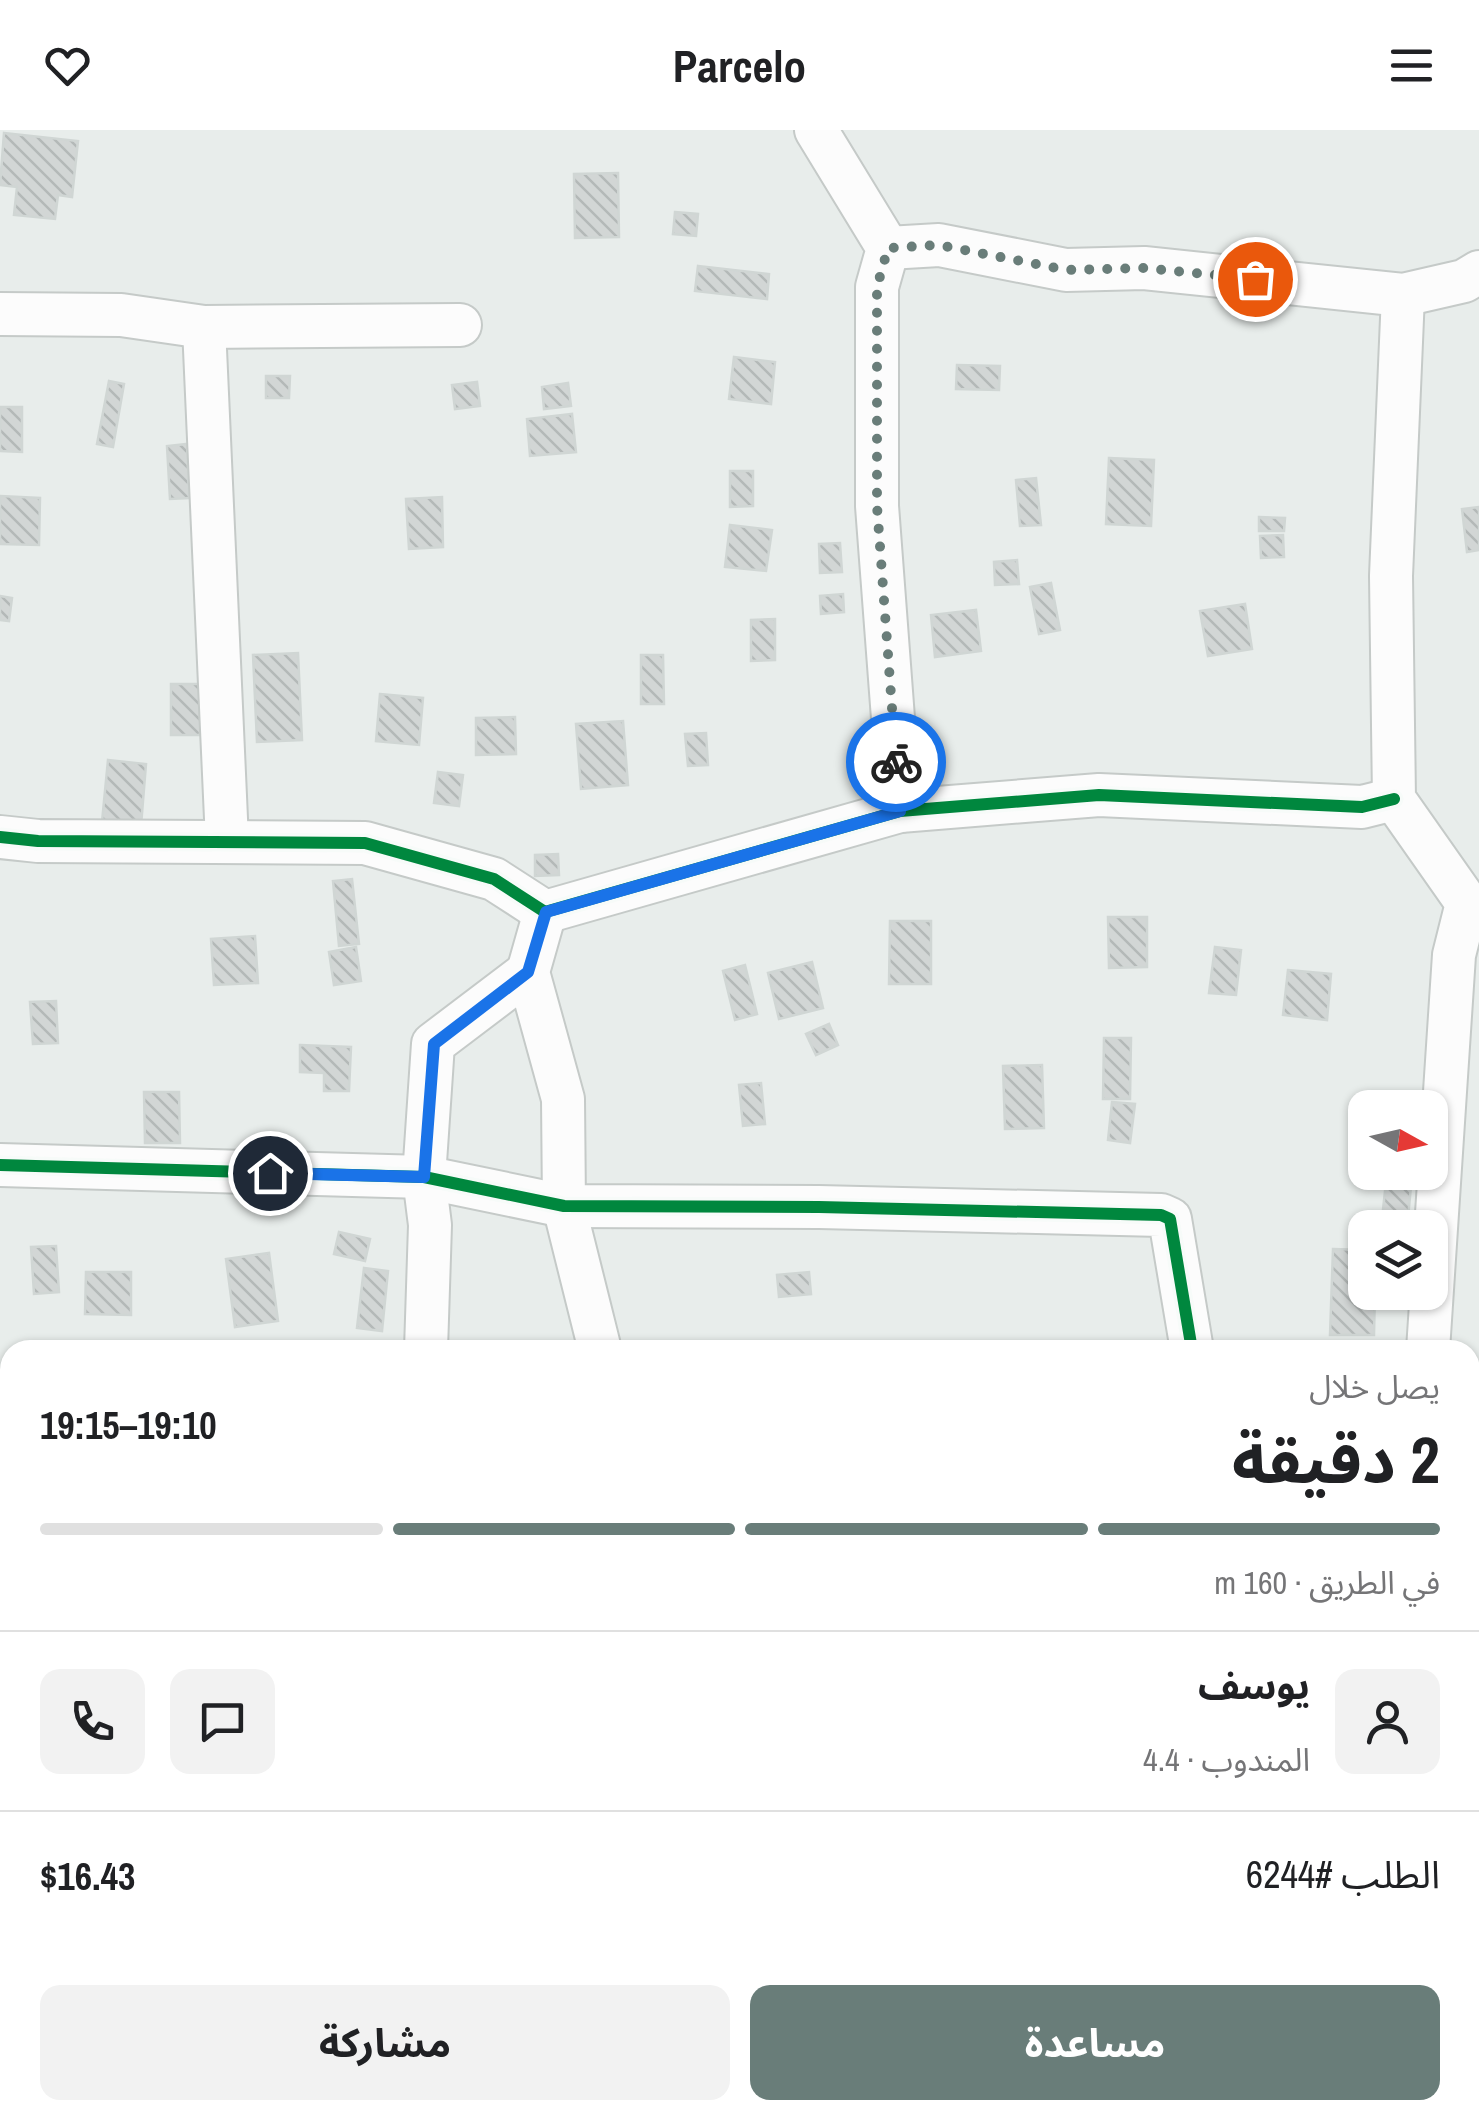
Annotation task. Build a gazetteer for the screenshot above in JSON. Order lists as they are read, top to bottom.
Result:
{
  "north": "right",
  "page": {
    "header": "Parcelo",
    "heading": ["2 دقيقة", "يصل خلال", "19:10–19:15"],
    "panel": [
      "يوسف",
      "المندوب · 4.4",
      "الطلب #6244",
      "$16.43"
    ],
    "bar": "في الطريق · 160 m",
    "buttons": ["مساعدة", "مشاركة"]
  }
}
